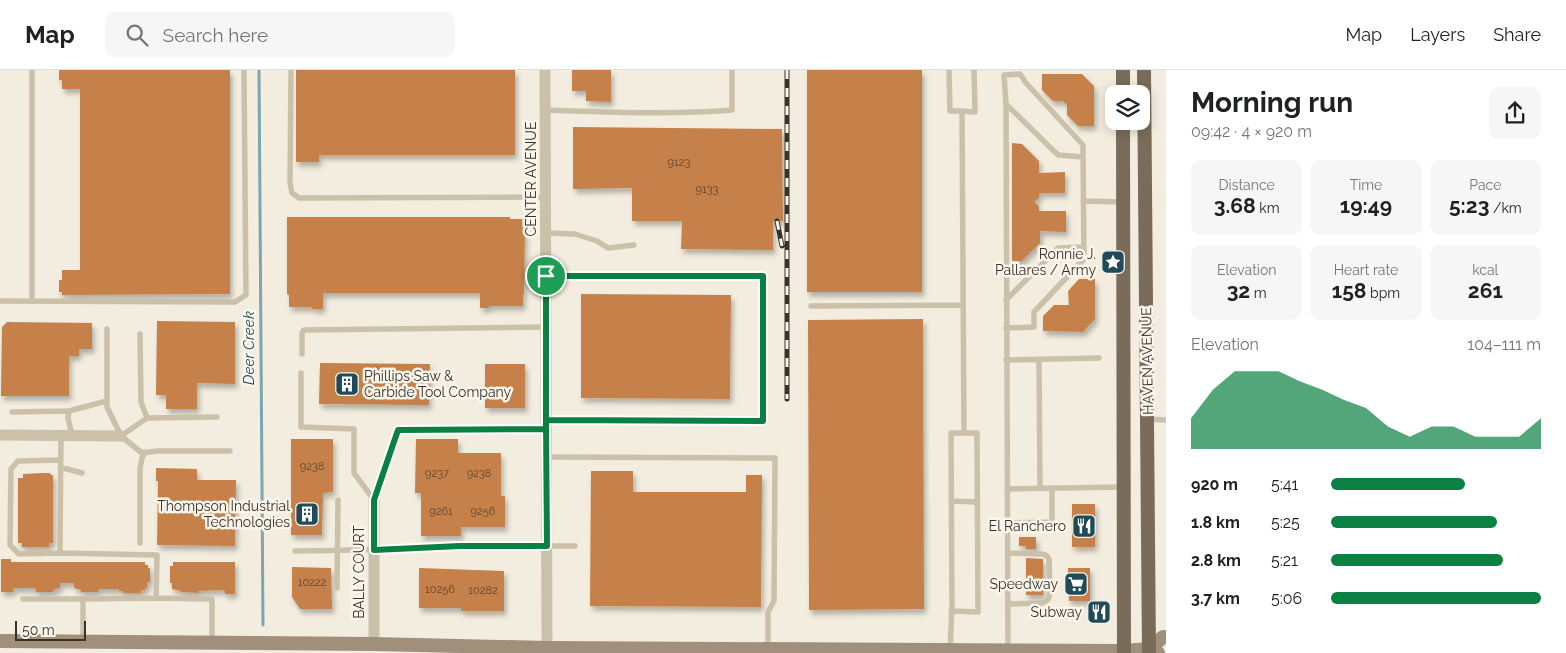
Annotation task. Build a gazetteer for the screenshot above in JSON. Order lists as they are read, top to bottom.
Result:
{
  "streets": {
    "main road": ["HAVEN AVENUE"],
    "street": ["CENTER AVENUE", "BALLY COURT"]
  },
  "water": ["Deer Creek"],
  "places": {
    "place": ["Ronnie J. Pallares / Army"],
    "building": ["Phillips Saw & Carbide Tool Company", "Thompson Industrial Technologies"],
    "restaurant": ["El Ranchero", "Subway"],
    "supermarket": ["Speedway"]
  },
  "house_numbers": [
    "9123",
    "9133",
    "9238",
    "9237",
    "9238",
    "9261",
    "9256",
    "10222",
    "10256",
    "10282"
  ],
  "scale_bar": "50 m",
  "page": {
    "header": "Map",
    "search": "Search here",
    "nav": ["Map", "Layers", "Share"],
    "heading": ["Morning run", "09:42 · 4 × 920 m"],
    "stats": [
      ["Distance", "3.68 km"],
      ["Time", "19:49"],
      ["Pace", "5:23 /km"],
      ["Elevation", "32 m"],
      ["Heart rate", "158 bpm"],
      ["kcal", "261"]
    ],
    "chart": ["Elevation", "104–111 m"],
    "list": [
      {
        "name": "920 m",
        "note": "5:41"
      },
      {
        "name": "1.8 km",
        "note": "5:25"
      },
      {
        "name": "2.8 km",
        "note": "5:21"
      },
      {
        "name": "3.7 km",
        "note": "5:06"
      }
    ],
    "scale": "50 m"
  }
}
